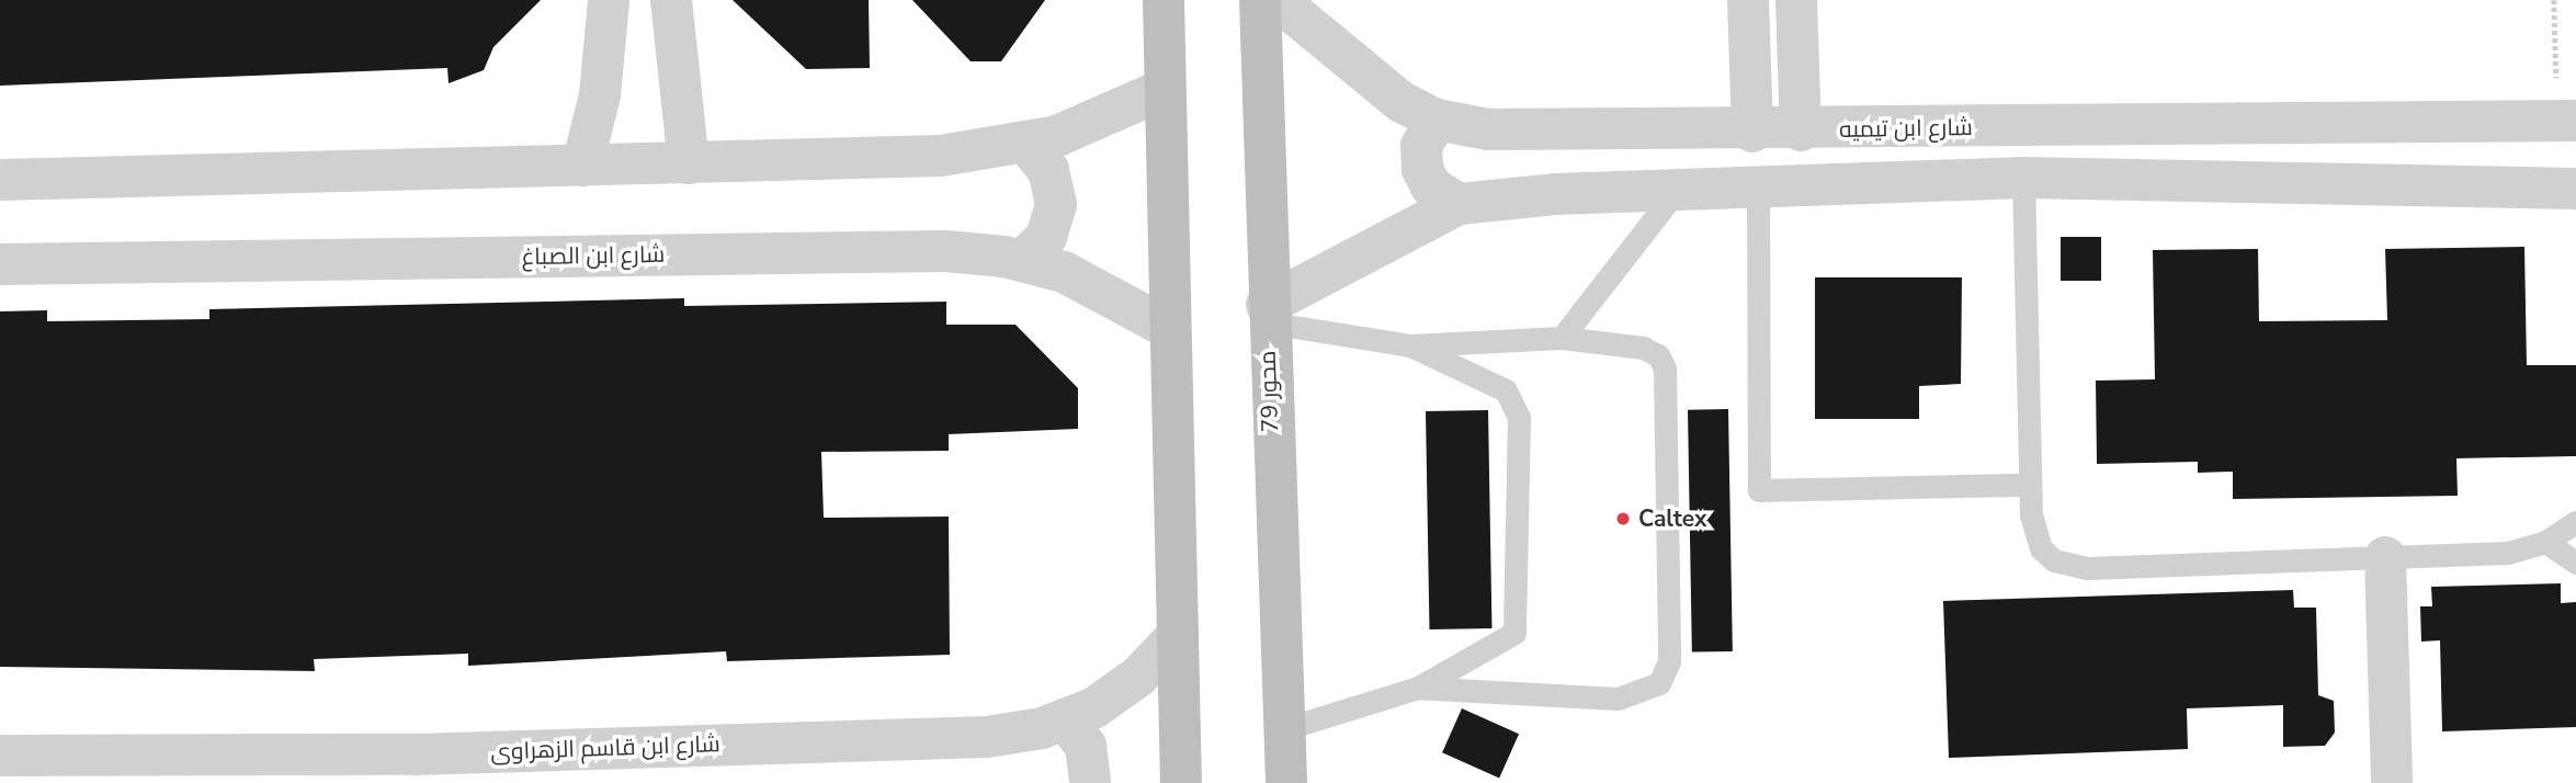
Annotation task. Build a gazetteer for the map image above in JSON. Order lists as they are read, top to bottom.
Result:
{
  "streets": {
    "main road": ["محور 79"],
    "street": ["شارع ابن تيميه", "شارع ابن الصباغ", "شارع ابن قاسم الزهراوى"]
  },
  "places": ["Caltex"]
}
